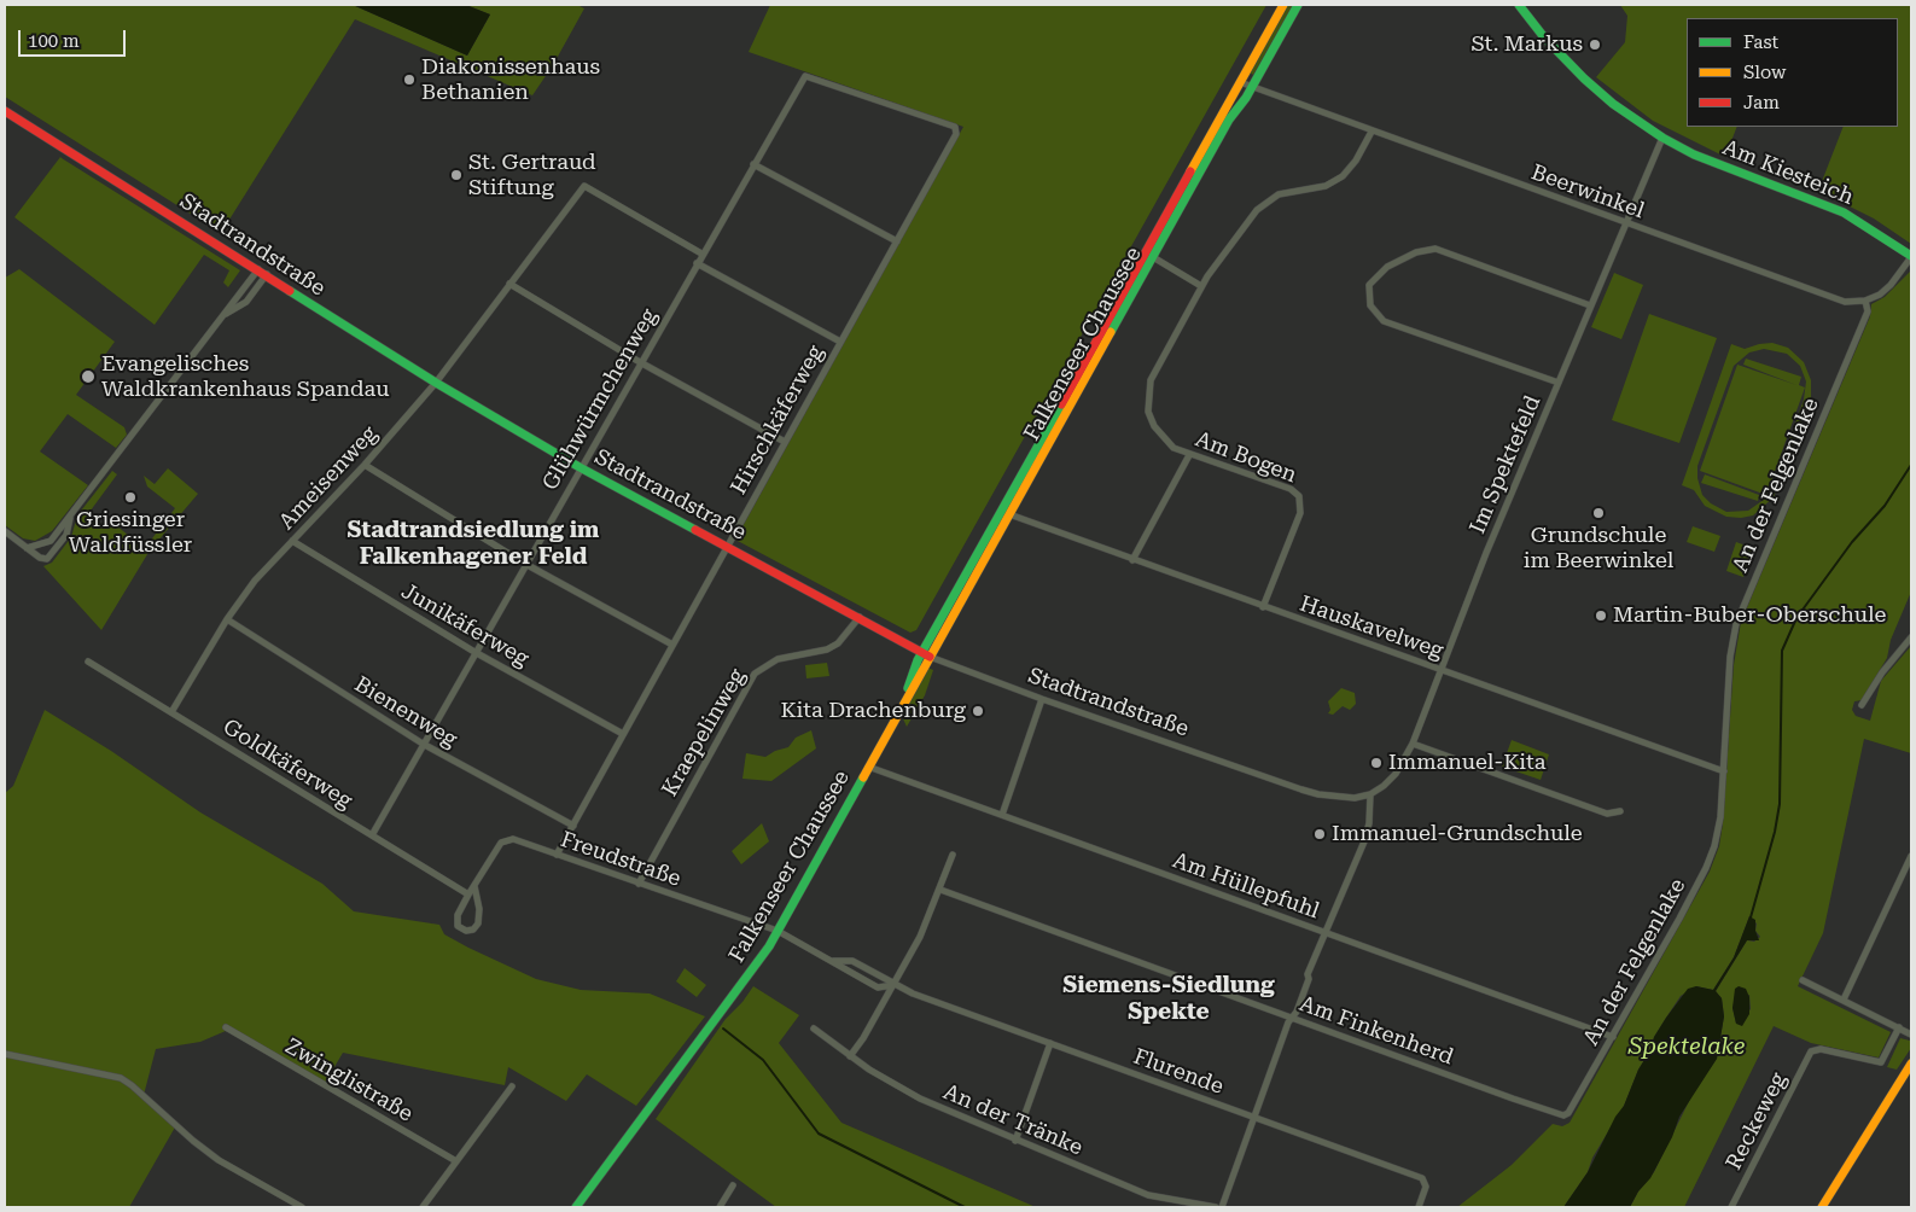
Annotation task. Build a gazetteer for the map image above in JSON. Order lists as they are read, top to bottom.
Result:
{
  "streets": {
    "street": [
      "Am Kiesteich",
      "Beerwinkel",
      "Stadtrandstraße",
      "Falkenseer Chaussee",
      "Glühwürmchenweg",
      "Hirschkäferweg",
      "Am Bogen",
      "Im Spektefeld",
      "Ameisenweg",
      "An der Felgenlake",
      "Junikäferweg",
      "Hauskavelweg",
      "Bienenweg",
      "Kraepelinweg",
      "Goldkäferweg",
      "Freudstraße",
      "Am Hüllepfuhl",
      "Am Finkenherd",
      "Flurende",
      "Zwinglistraße",
      "An der Tränke",
      "Reckeweg"
    ]
  },
  "crossings": [
    ["Am Kiesteich", "Im Spektefeld"],
    ["Beerwinkel", "Falkenseer Chaussee"],
    ["Beerwinkel", "Am Bogen"],
    ["Beerwinkel", "Im Spektefeld"],
    ["Beerwinkel", "An der Felgenlake"],
    ["Stadtrandstraße", "Falkenseer Chaussee"],
    ["Stadtrandstraße", "Glühwürmchenweg"],
    ["Stadtrandstraße", "Hirschkäferweg"],
    ["Stadtrandstraße", "Im Spektefeld"],
    ["Stadtrandstraße", "Ameisenweg"],
    ["Stadtrandstraße", "Kraepelinweg"],
    ["Falkenseer Chaussee", "Hauskavelweg"],
    ["Falkenseer Chaussee", "Freudstraße"],
    ["Falkenseer Chaussee", "Am Hüllepfuhl"],
    ["Falkenseer Chaussee", "Flurende"],
    ["Glühwürmchenweg", "Hirschkäferweg"],
    ["Glühwürmchenweg", "Ameisenweg"],
    ["Glühwürmchenweg", "Junikäferweg"],
    ["Glühwürmchenweg", "Bienenweg"],
    ["Glühwürmchenweg", "Goldkäferweg"],
    ["Hirschkäferweg", "Junikäferweg"],
    ["Hirschkäferweg", "Bienenweg"],
    ["Hirschkäferweg", "Freudstraße"],
    ["Am Bogen", "Hauskavelweg"],
    ["Im Spektefeld", "Hauskavelweg"],
    ["Ameisenweg", "Junikäferweg"],
    ["Ameisenweg", "Bienenweg"],
    ["Ameisenweg", "Goldkäferweg"],
    ["An der Felgenlake", "Hauskavelweg"],
    ["An der Felgenlake", "Am Hüllepfuhl"],
    ["An der Felgenlake", "Am Finkenherd"],
    ["Kraepelinweg", "Freudstraße"],
    ["Goldkäferweg", "Freudstraße"],
    ["Freudstraße", "Flurende"]
  ],
  "districts": ["Stadtrandsiedlung im Falkenhagener Feld", "Siemens-Siedlung Spekte"],
  "water": ["Spektelake"],
  "places": [
    "St. Markus",
    "Diakonissenhaus Bethanien",
    "St. Gertraud Stiftung",
    "Evangelisches Waldkrankenhaus Spandau",
    "Griesinger Waldfüssler",
    "Grundschule im Beerwinkel",
    "Martin-Buber-Oberschule",
    "Kita Drachenburg",
    "Immanuel-Kita",
    "Immanuel-Grundschule"
  ],
  "legend": ["Fast", "Slow", "Jam"],
  "scale_bar": "100 m"
}
